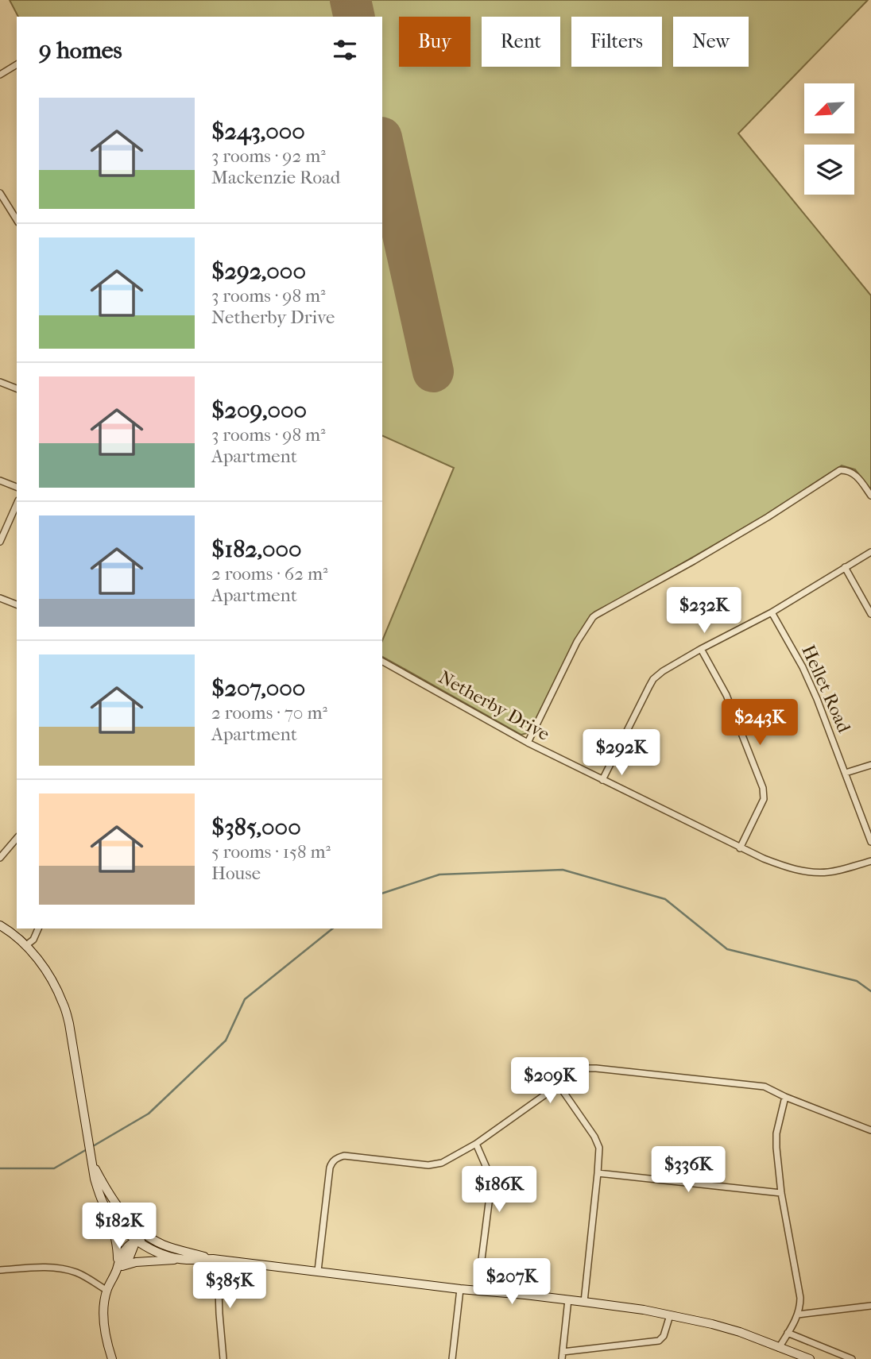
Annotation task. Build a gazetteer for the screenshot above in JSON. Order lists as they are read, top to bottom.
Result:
{
  "streets": {
    "street": ["Hellet Road", "Netherby Drive"]
  },
  "north": "bottom left",
  "page": {
    "chip": [
      "Buy",
      "Rent",
      "Filters",
      "New"
    ],
    "heading": "9 homes",
    "list": [
      {
        "name": "$243,000",
        "note": "3 rooms · 92 m² · Mackenzie Road"
      },
      {
        "name": "$292,000",
        "note": "3 rooms · 98 m² · Netherby Drive"
      },
      {
        "name": "$209,000",
        "note": "3 rooms · 98 m² · Apartment"
      },
      {
        "name": "$182,000",
        "note": "2 rooms · 62 m² · Apartment"
      },
      {
        "name": "$207,000",
        "note": "2 rooms · 70 m² · Apartment"
      },
      {
        "name": "$385,000",
        "note": "5 rooms · 158 m² · House"
      }
    ],
    "price": [
      "$232K",
      "$243K",
      "$292K",
      "$209K",
      "$336K",
      "$186K",
      "$182K",
      "$207K",
      "$385K"
    ]
  }
}
